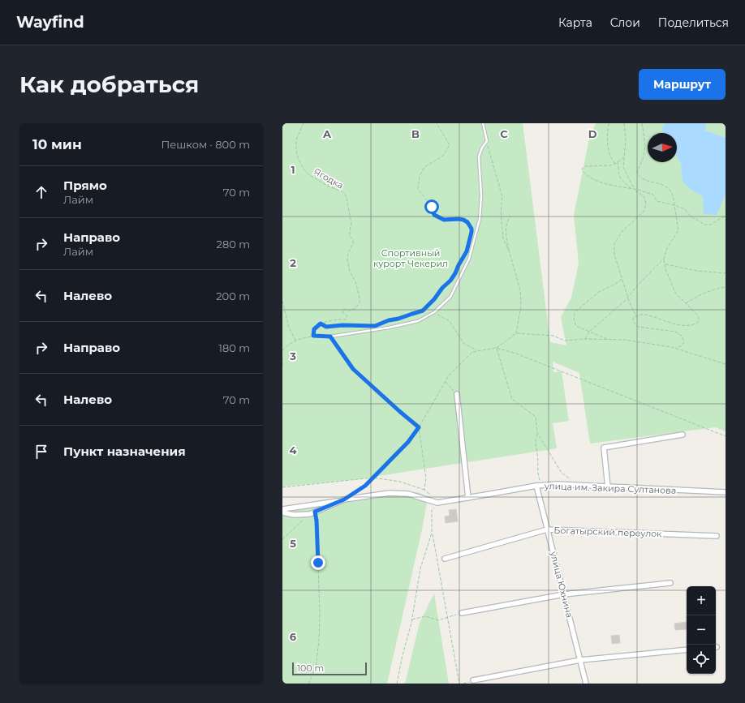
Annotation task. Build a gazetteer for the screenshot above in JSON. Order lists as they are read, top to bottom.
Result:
{
  "streets": {
    "street": ["улица им. Закира Султанова", "Богатырский переулок", "улица Юхнина"],
    "path": ["Ягодка"]
  },
  "crossings": [
    ["улица им. Закира Султанова", "улица Юхнина"],
    ["Богатырский переулок", "улица Юхнина"]
  ],
  "parks": ["Спортивный курорт Чекерил"],
  "scale_bar": "100 m",
  "north": "right",
  "page": {
    "header": "Wayfind",
    "nav": ["Карта", "Слои", "Поделиться"],
    "buttons": "Маршрут",
    "title": "Как добраться",
    "heading": ["10 мин", "Пешком · 800 m"],
    "list": [
      ["Прямо", "Лайм", "70 m"],
      ["Направо", "Лайм", "280 m"],
      ["Налево", "200 m"],
      ["Направо", "180 m"],
      ["Налево", "70 m"],
      "Пункт назначения"
    ],
    "map_buttons": ["+", "−"],
    "scale": "100 m"
  },
  "grid": {
    "columns": [
      "A",
      "B",
      "C",
      "D"
    ],
    "rows": [
      "1",
      "2",
      "3",
      "4",
      "5",
      "6"
    ]
  }
}
